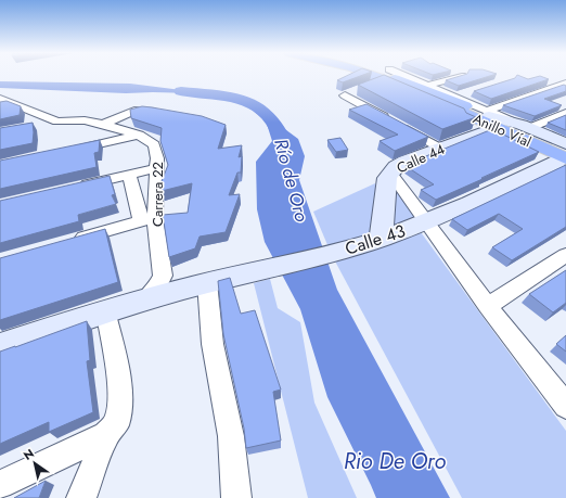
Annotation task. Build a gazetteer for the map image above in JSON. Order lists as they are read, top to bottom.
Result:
{
  "streets": {
    "highway": ["Anillo Víal"],
    "street": ["Calle 44", "Carrera 22", "Calle 43"]
  },
  "crossings": [
    ["Anillo Víal", "Calle 44"],
    ["Anillo Víal", "Calle 43"],
    ["Calle 44", "Calle 43"],
    ["Carrera 22", "Calle 43"]
  ],
  "water": ["Río de Oro", "Rio De Oro"],
  "north": "top left"
}
